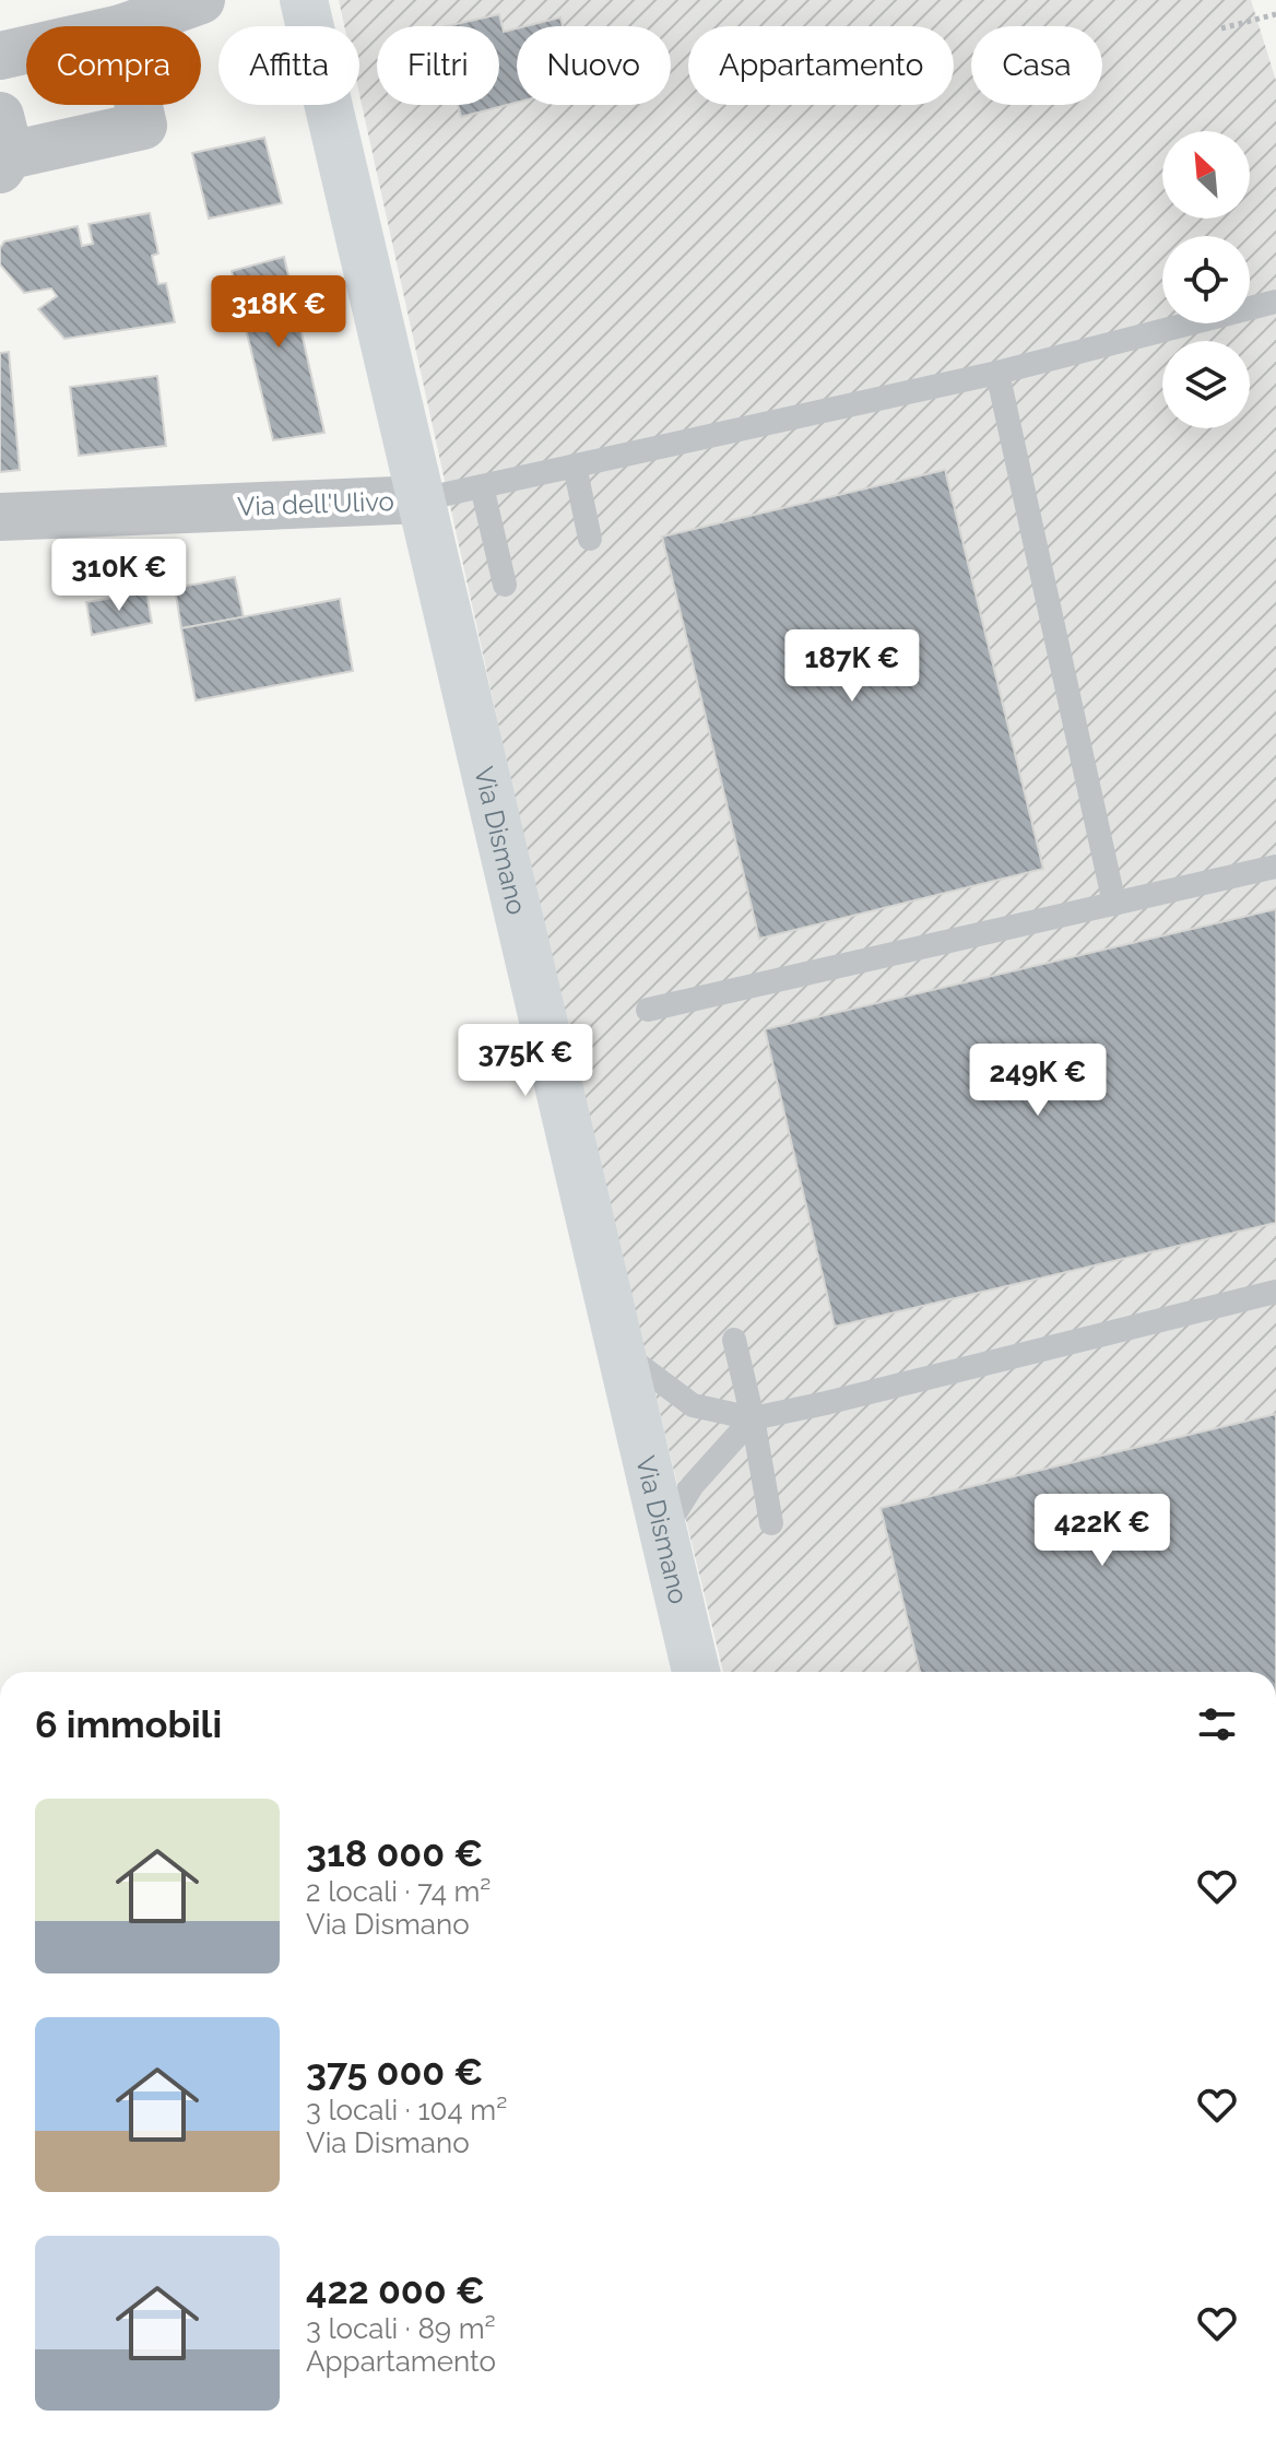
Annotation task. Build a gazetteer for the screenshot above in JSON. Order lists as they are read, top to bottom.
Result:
{
  "streets": {
    "main road": ["Via Dismano"],
    "street": ["Via dell'Ulivo"]
  },
  "crossings": [
    ["Via dell'Ulivo", "Via Dismano"]
  ],
  "north": "top left",
  "page": {
    "chip": [
      "Compra",
      "Affitta",
      "Filtri",
      "Nuovo",
      "Appartamento",
      "Casa"
    ],
    "price": [
      "318K €",
      "310K €",
      "187K €",
      "375K €",
      "249K €",
      "422K €"
    ],
    "heading": "6 immobili",
    "list": [
      {
        "name": "318 000 €",
        "note": "2 locali · 74 m² · Via Dismano"
      },
      {
        "name": "375 000 €",
        "note": "3 locali · 104 m² · Via Dismano"
      },
      {
        "name": "422 000 €",
        "note": "3 locali · 89 m² · Appartamento"
      }
    ]
  }
}
